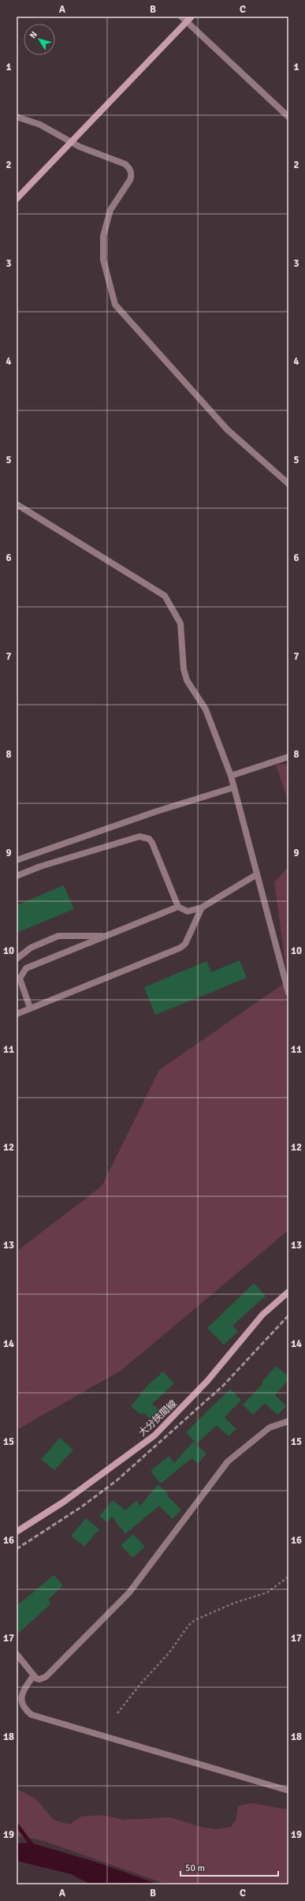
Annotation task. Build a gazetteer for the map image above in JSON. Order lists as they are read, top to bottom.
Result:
{
  "streets": {
    "main road": ["大分挾間線"]
  },
  "scale_bar": "50 m",
  "north": "top left",
  "grid": {
    "columns": ["A", "B", "C"],
    "rows": [
      "1",
      "2",
      "3",
      "4",
      "5",
      "6",
      "7",
      "8",
      "9",
      "10",
      "11",
      "12",
      "13",
      "14",
      "15",
      "16",
      "17",
      "18",
      "19"
    ]
  }
}
